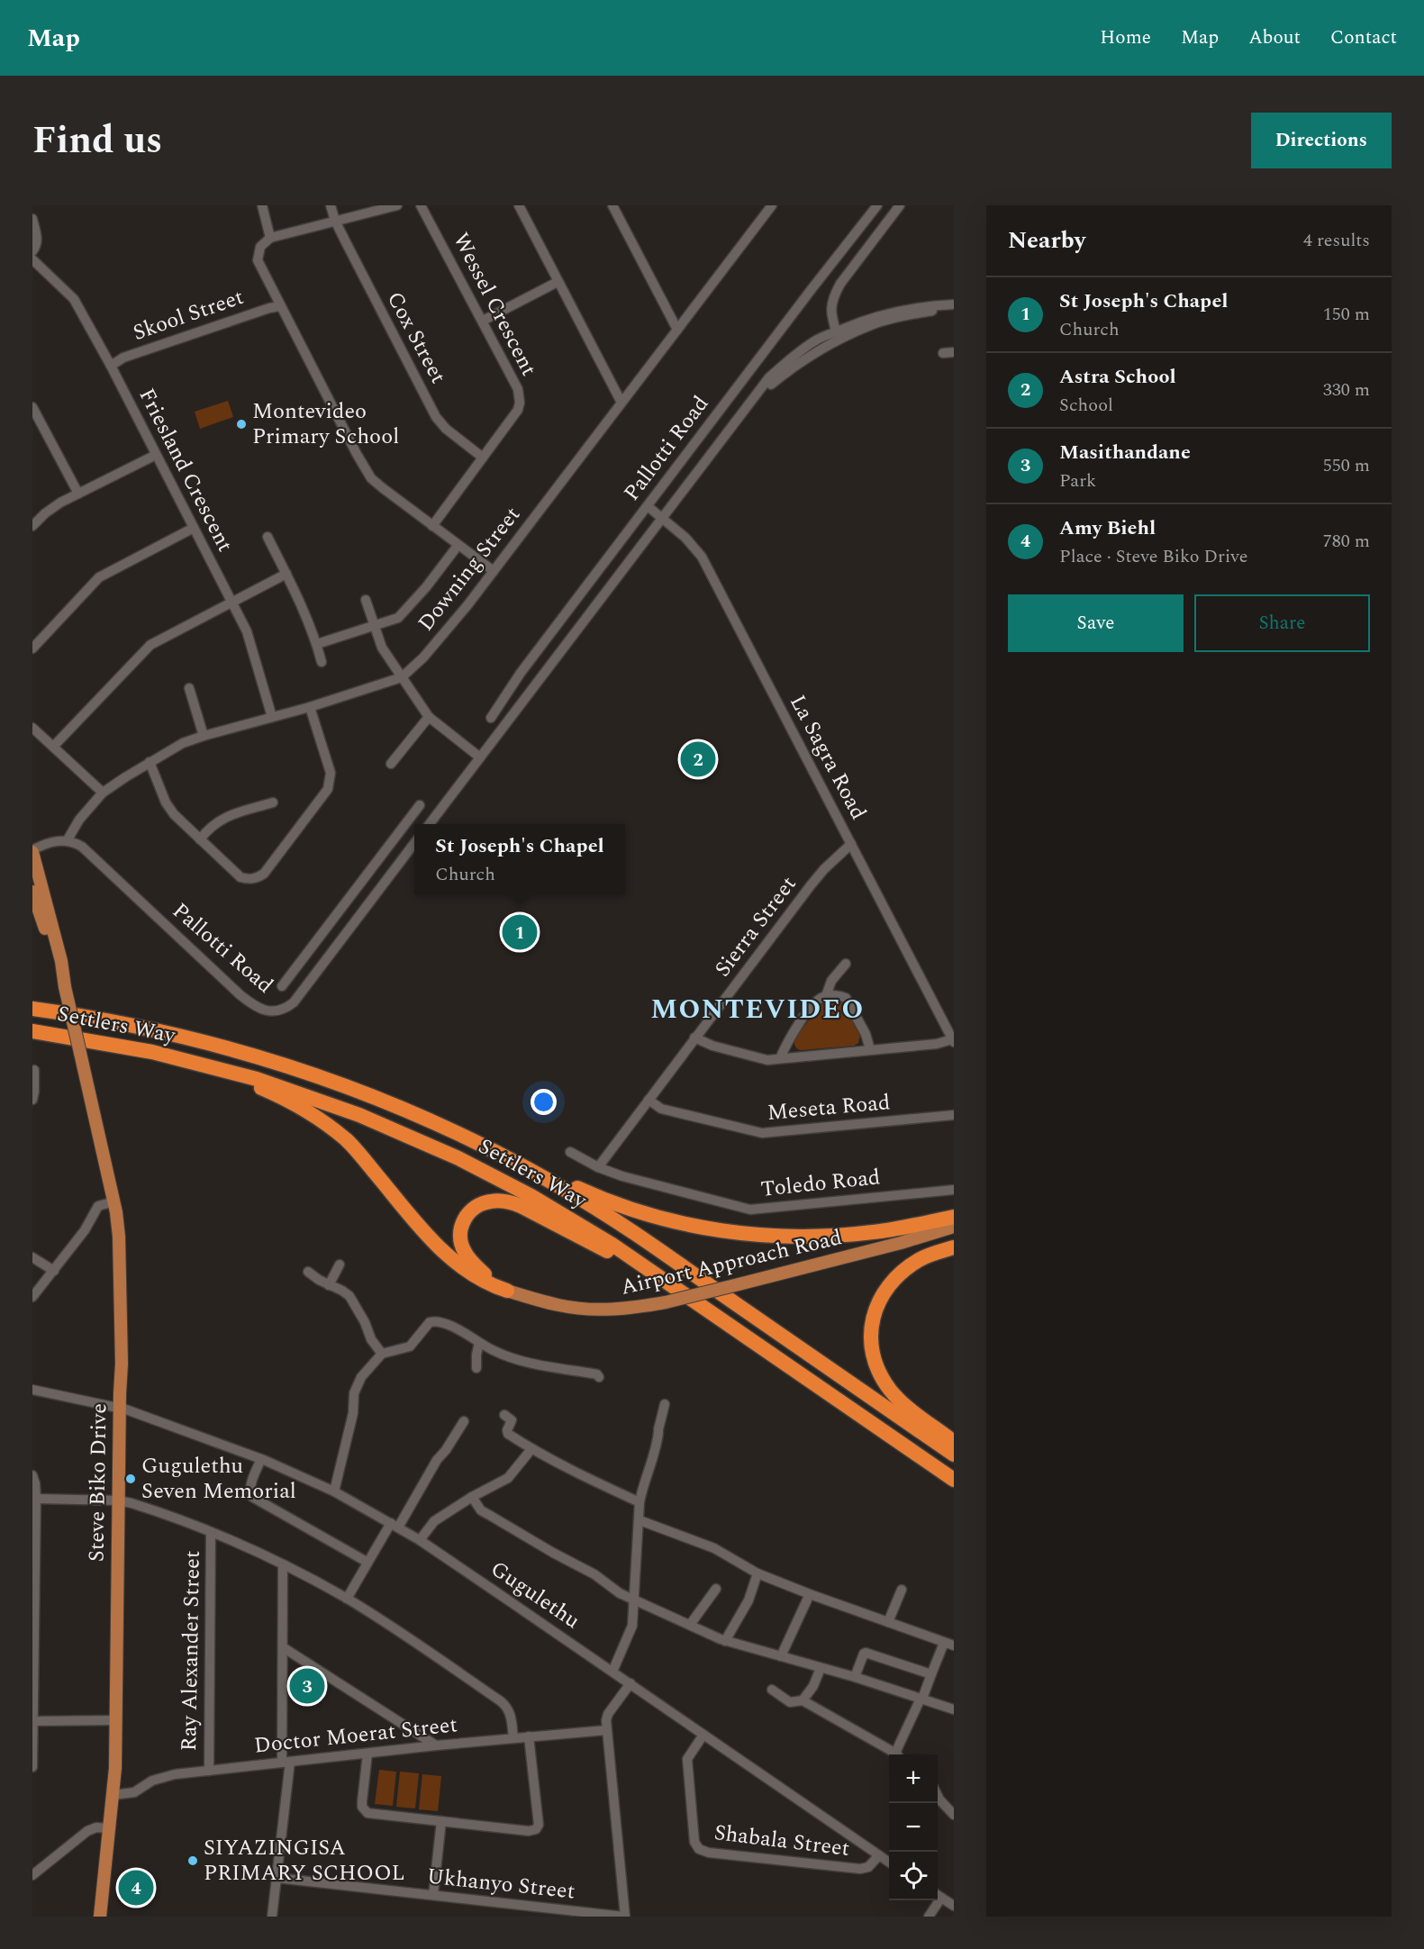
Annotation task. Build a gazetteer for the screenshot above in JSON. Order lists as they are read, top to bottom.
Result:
{
  "streets": {
    "highway": ["Settlers Way"],
    "main road": ["Airport Approach Road", "Steve Biko Drive"],
    "street": [
      "Wessel Crescent",
      "Skool Street",
      "Cox Street",
      "Pallotti Road",
      "Friesland Crescent",
      "Downing Street",
      "La Sagra Road",
      "Sierra Street",
      "Meseta Road",
      "Toledo Road",
      "Gugulethu",
      "Ray Alexander Street",
      "Doctor Moerat Street",
      "Shabala Street",
      "Ukhanyo Street"
    ]
  },
  "crossings": [
    ["Wessel Crescent", "Cox Street"],
    ["Skool Street", "Friesland Crescent"],
    ["Pallotti Road", "Downing Street"],
    ["Pallotti Road", "La Sagra Road"],
    ["Friesland Crescent", "Downing Street"],
    ["La Sagra Road", "Sierra Street"],
    ["Sierra Street", "Meseta Road"],
    ["Sierra Street", "Toledo Road"],
    ["Steve Biko Drive", "Gugulethu"],
    ["Steve Biko Drive", "Doctor Moerat Street"],
    ["Gugulethu", "Shabala Street"],
    ["Ray Alexander Street", "Doctor Moerat Street"]
  ],
  "districts": ["MONTEVIDEO"],
  "places": ["Montevideo Primary School", "Gugulethu Seven Memorial", "SIYAZINGISA PRIMARY SCHOOL"],
  "page": {
    "header": "Map",
    "nav": [
      "Home",
      "Map",
      "About",
      "Contact"
    ],
    "title": "Find us",
    "buttons": [
      "Directions",
      ["Save", "Share"]
    ],
    "heading": ["Nearby", "4 results"],
    "list": [
      {
        "mark": "1",
        "name": "St Joseph's Chapel",
        "note": "Church",
        "value": "150 m"
      },
      {
        "mark": "2",
        "name": "Astra School",
        "note": "School",
        "value": "330 m"
      },
      {
        "mark": "3",
        "name": "Masithandane",
        "note": "Park",
        "value": "550 m"
      },
      {
        "mark": "4",
        "name": "Amy Biehl",
        "note": "Place · Steve Biko Drive",
        "value": "780 m"
      }
    ],
    "pins": [
      "2",
      "1",
      "3",
      "4"
    ],
    "popup": ["St Joseph's Chapel", "Church"],
    "map_buttons": ["+", "−"]
  }
}
